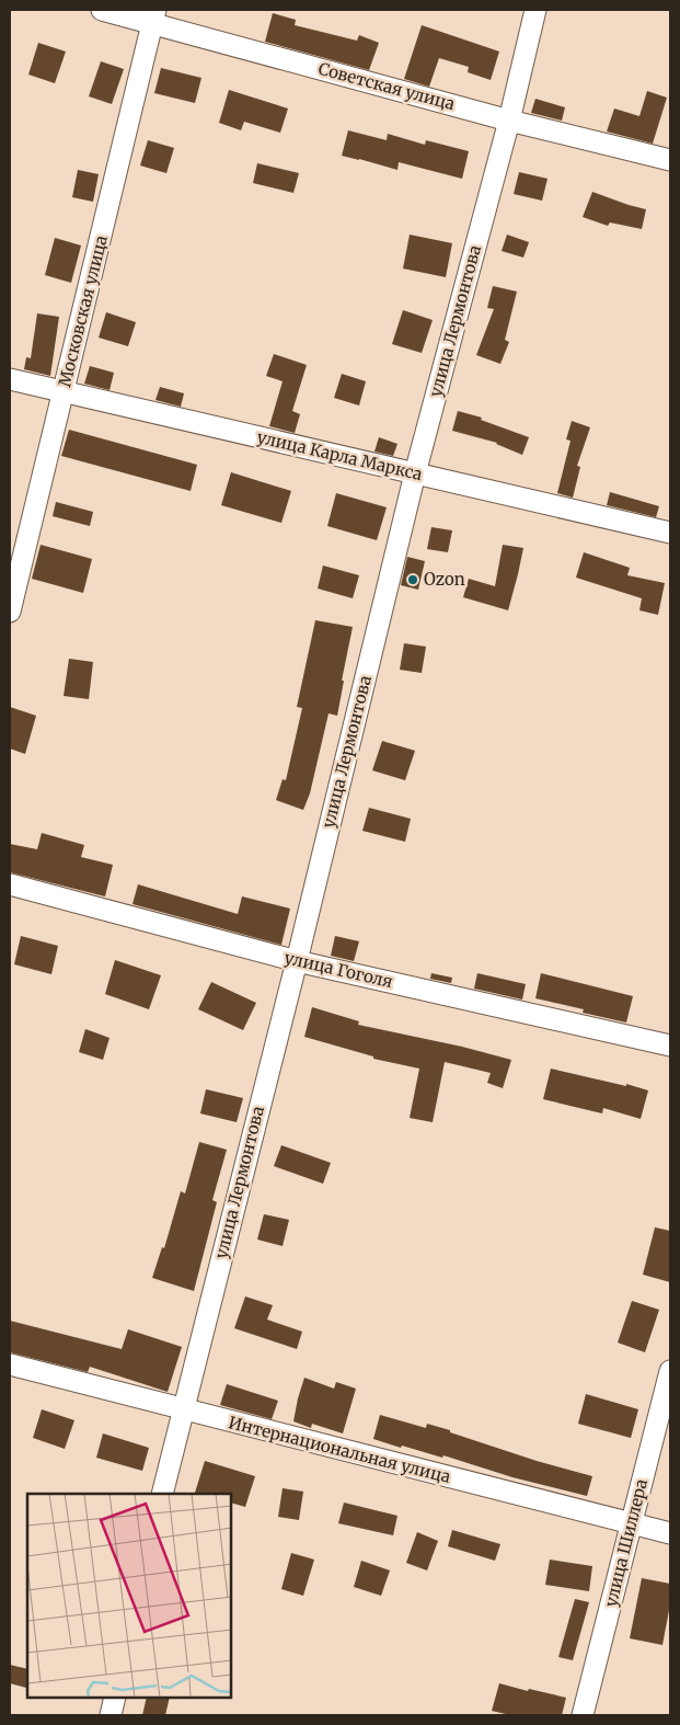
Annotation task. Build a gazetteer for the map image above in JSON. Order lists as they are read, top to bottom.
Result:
{
  "streets": {
    "street": [
      "Советская улица",
      "Московская улица",
      "улица Лермонтова",
      "улица Карла Маркса",
      "улица Гоголя",
      "Интернациональная улица",
      "улица Шиллера"
    ]
  },
  "crossings": [
    ["Советская улица", "Московская улица"],
    ["Советская улица", "улица Лермонтова"],
    ["Московская улица", "улица Карла Маркса"],
    ["улица Лермонтова", "улица Карла Маркса"],
    ["улица Лермонтова", "улица Гоголя"],
    ["улица Лермонтова", "Интернациональная улица"],
    ["Интернациональная улица", "улица Шиллера"]
  ],
  "places": ["Ozon"]
}
